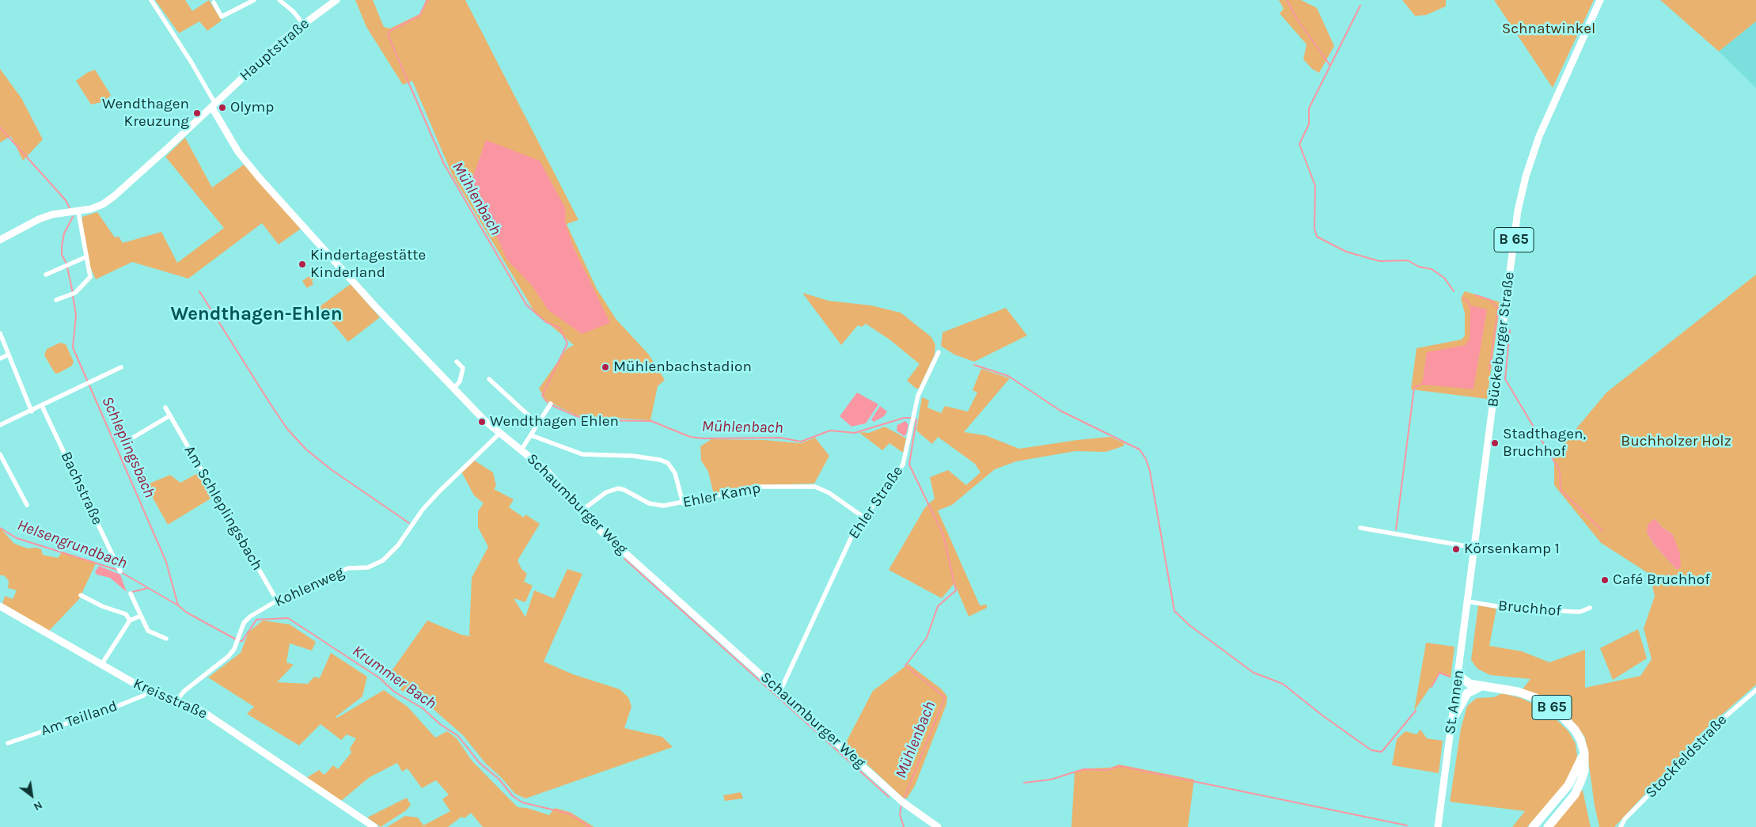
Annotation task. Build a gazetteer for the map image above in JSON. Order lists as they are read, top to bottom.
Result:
{
  "streets": {
    "highway": ["B 65"],
    "street": [
      "Hauptstraße",
      "Bückeburger Straße",
      "Bachstraße",
      "Ehler Kamp",
      "Ehler Straße",
      "Schaumburger Weg",
      "Am Schleplingsbach",
      "Kohlenweg",
      "Bruchhof",
      "Kreisstraße",
      "St. Annen",
      "Am Teilland",
      "Stockfeldstraße"
    ]
  },
  "crossings": [
    ["Hauptstraße", "Schaumburger Weg"],
    ["B 65", "St. Annen"],
    ["Bückeburger Straße", "St. Annen"],
    ["Ehler Kamp", "Ehler Straße"],
    ["Ehler Kamp", "Schaumburger Weg"],
    ["Ehler Straße", "Schaumburger Weg"],
    ["Schaumburger Weg", "Kohlenweg"],
    ["Am Schleplingsbach", "Kohlenweg"],
    ["Kohlenweg", "Kreisstraße"],
    ["Bruchhof", "St. Annen"],
    ["Kreisstraße", "Am Teilland"]
  ],
  "districts": ["Wendthagen-Ehlen"],
  "water": [
    "Mühlenbach",
    "Schleplingsbach",
    "Helsengrundbach",
    "Krummer Bach"
  ],
  "parks": ["Schnatwinkel", "Buchholzer Holz"],
  "places": [
    "Olymp",
    "Wendthagen Kreuzung",
    "Kindertagestätte Kinderland",
    "Mühlenbachstadion",
    "Wendthagen Ehlen",
    "Stadthagen, Bruchhof",
    "Körsenkamp 1",
    "Café Bruchhof"
  ],
  "north": "bottom right"
}
